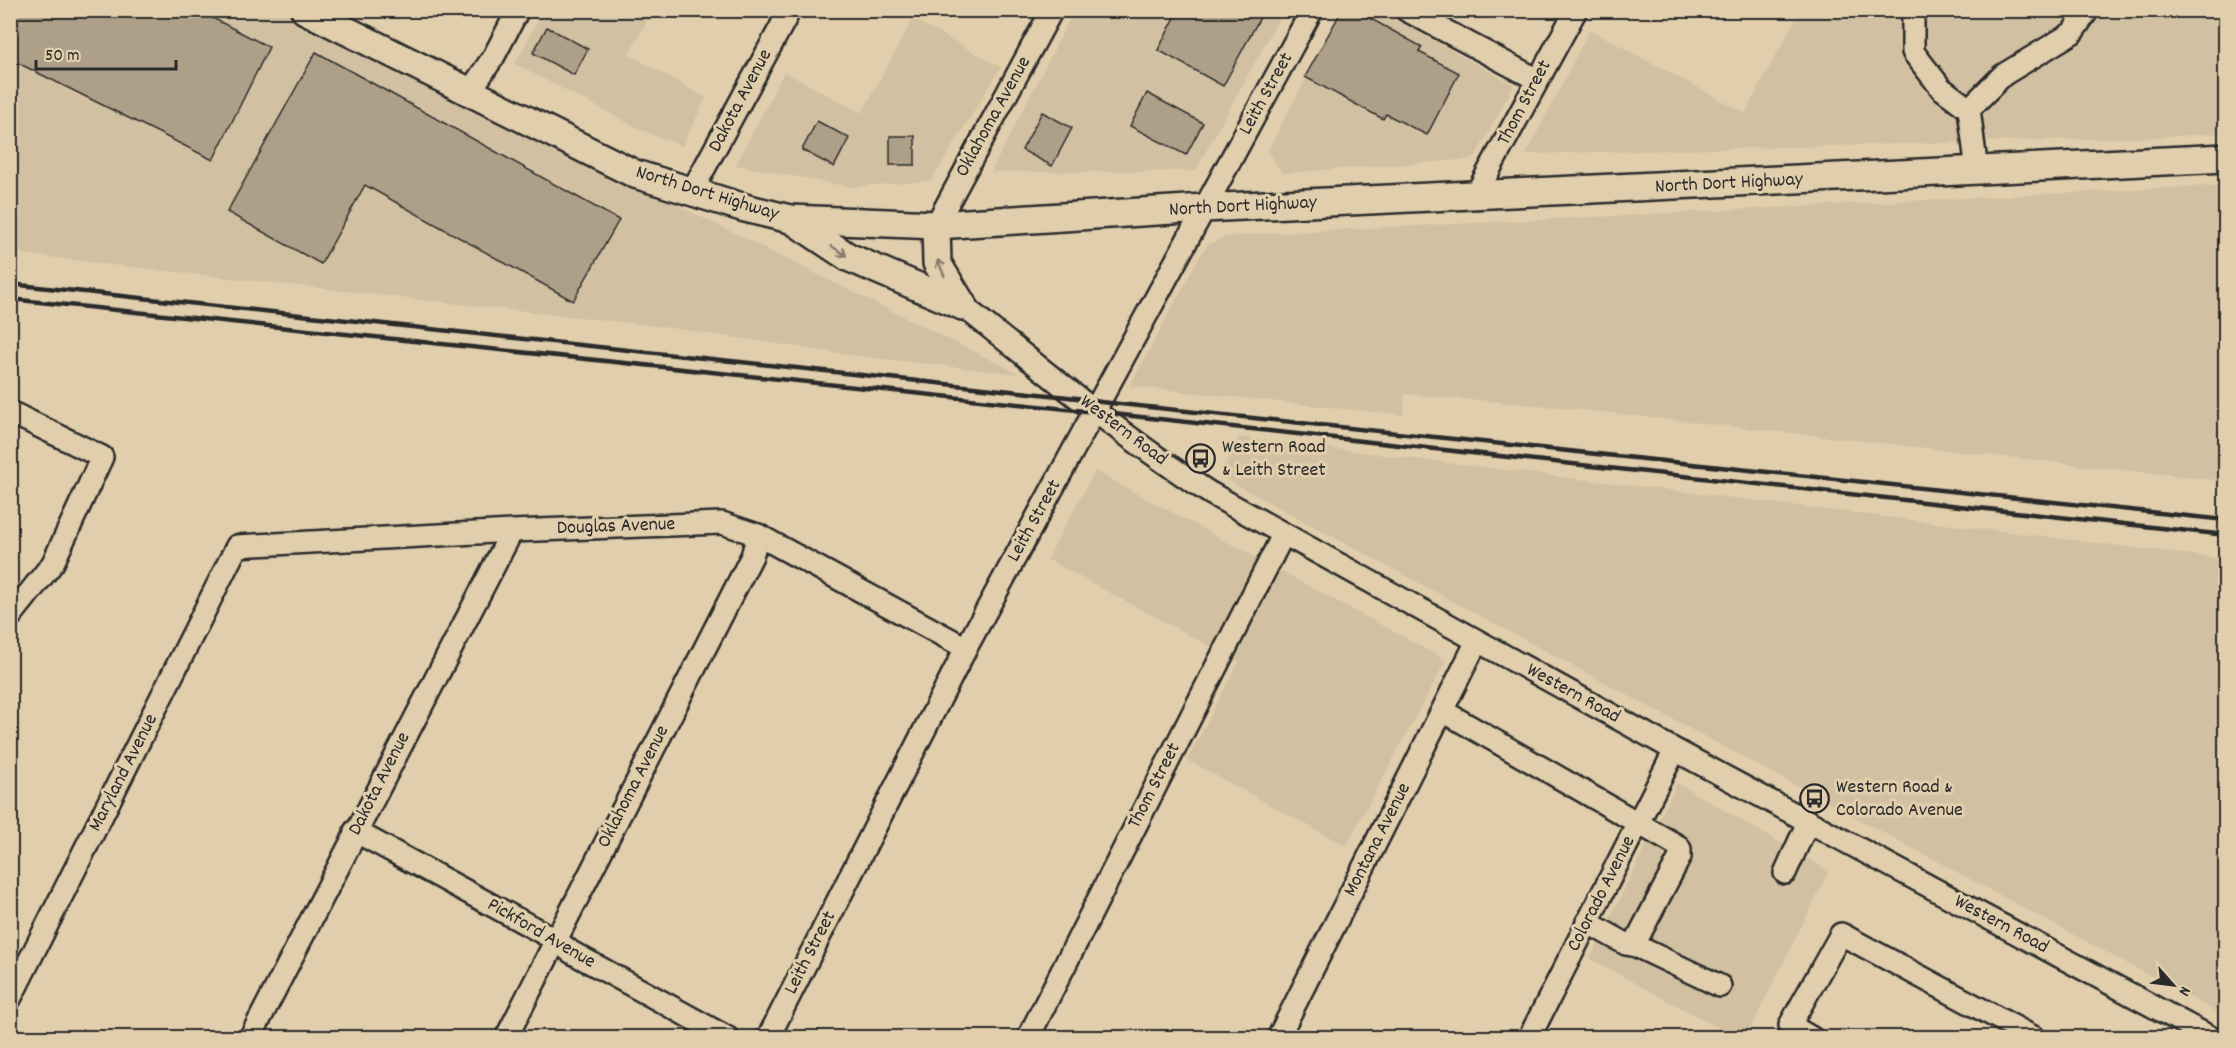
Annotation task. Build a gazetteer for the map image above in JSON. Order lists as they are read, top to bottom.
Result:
{
  "streets": {
    "main road": ["North Dort Highway"],
    "street": [
      "Leith Street",
      "Dakota Avenue",
      "Thom Street",
      "Oklahoma Avenue",
      "Western Road",
      "Douglas Avenue",
      "Maryland Avenue",
      "Montana Avenue",
      "Colorado Avenue",
      "Pickford Avenue"
    ]
  },
  "crossings": [
    ["Leith Street", "North Dort Highway"],
    ["Leith Street", "Western Road"],
    ["Leith Street", "Douglas Avenue"],
    ["Dakota Avenue", "North Dort Highway"],
    ["Dakota Avenue", "Douglas Avenue"],
    ["Dakota Avenue", "Pickford Avenue"],
    ["Thom Street", "North Dort Highway"],
    ["Thom Street", "Western Road"],
    ["Oklahoma Avenue", "North Dort Highway"],
    ["Oklahoma Avenue", "Douglas Avenue"],
    ["Oklahoma Avenue", "Pickford Avenue"],
    ["Western Road", "Montana Avenue"],
    ["Western Road", "Colorado Avenue"],
    ["Douglas Avenue", "Maryland Avenue"]
  ],
  "places": {
    "bus stop": ["Western Road & Leith Street", "Western Road & Colorado Avenue"]
  },
  "scale_bar": "50 m",
  "north": "bottom right"
}
